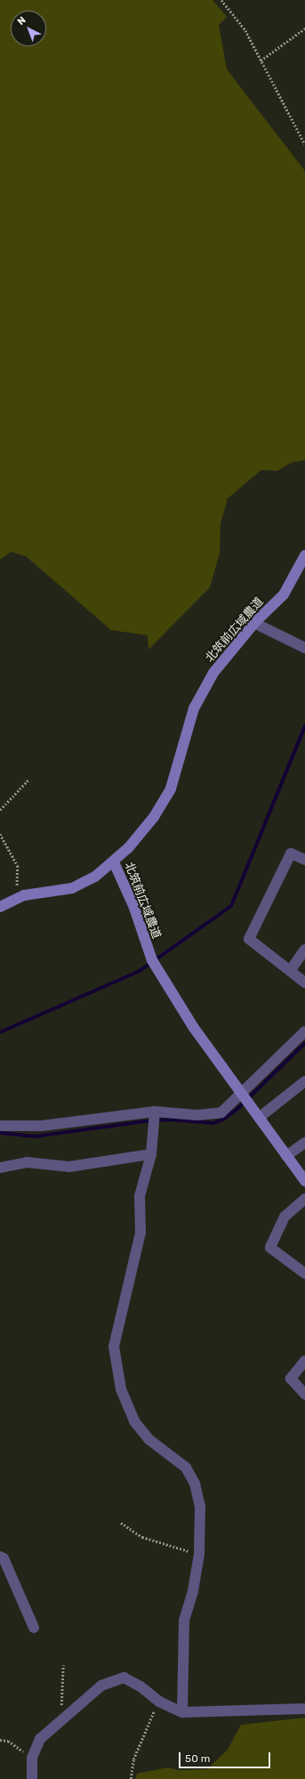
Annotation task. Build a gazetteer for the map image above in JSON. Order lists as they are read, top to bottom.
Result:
{
  "streets": {
    "street": ["北筑前広域農道"]
  },
  "scale_bar": "50 m",
  "north": "top left"
}
